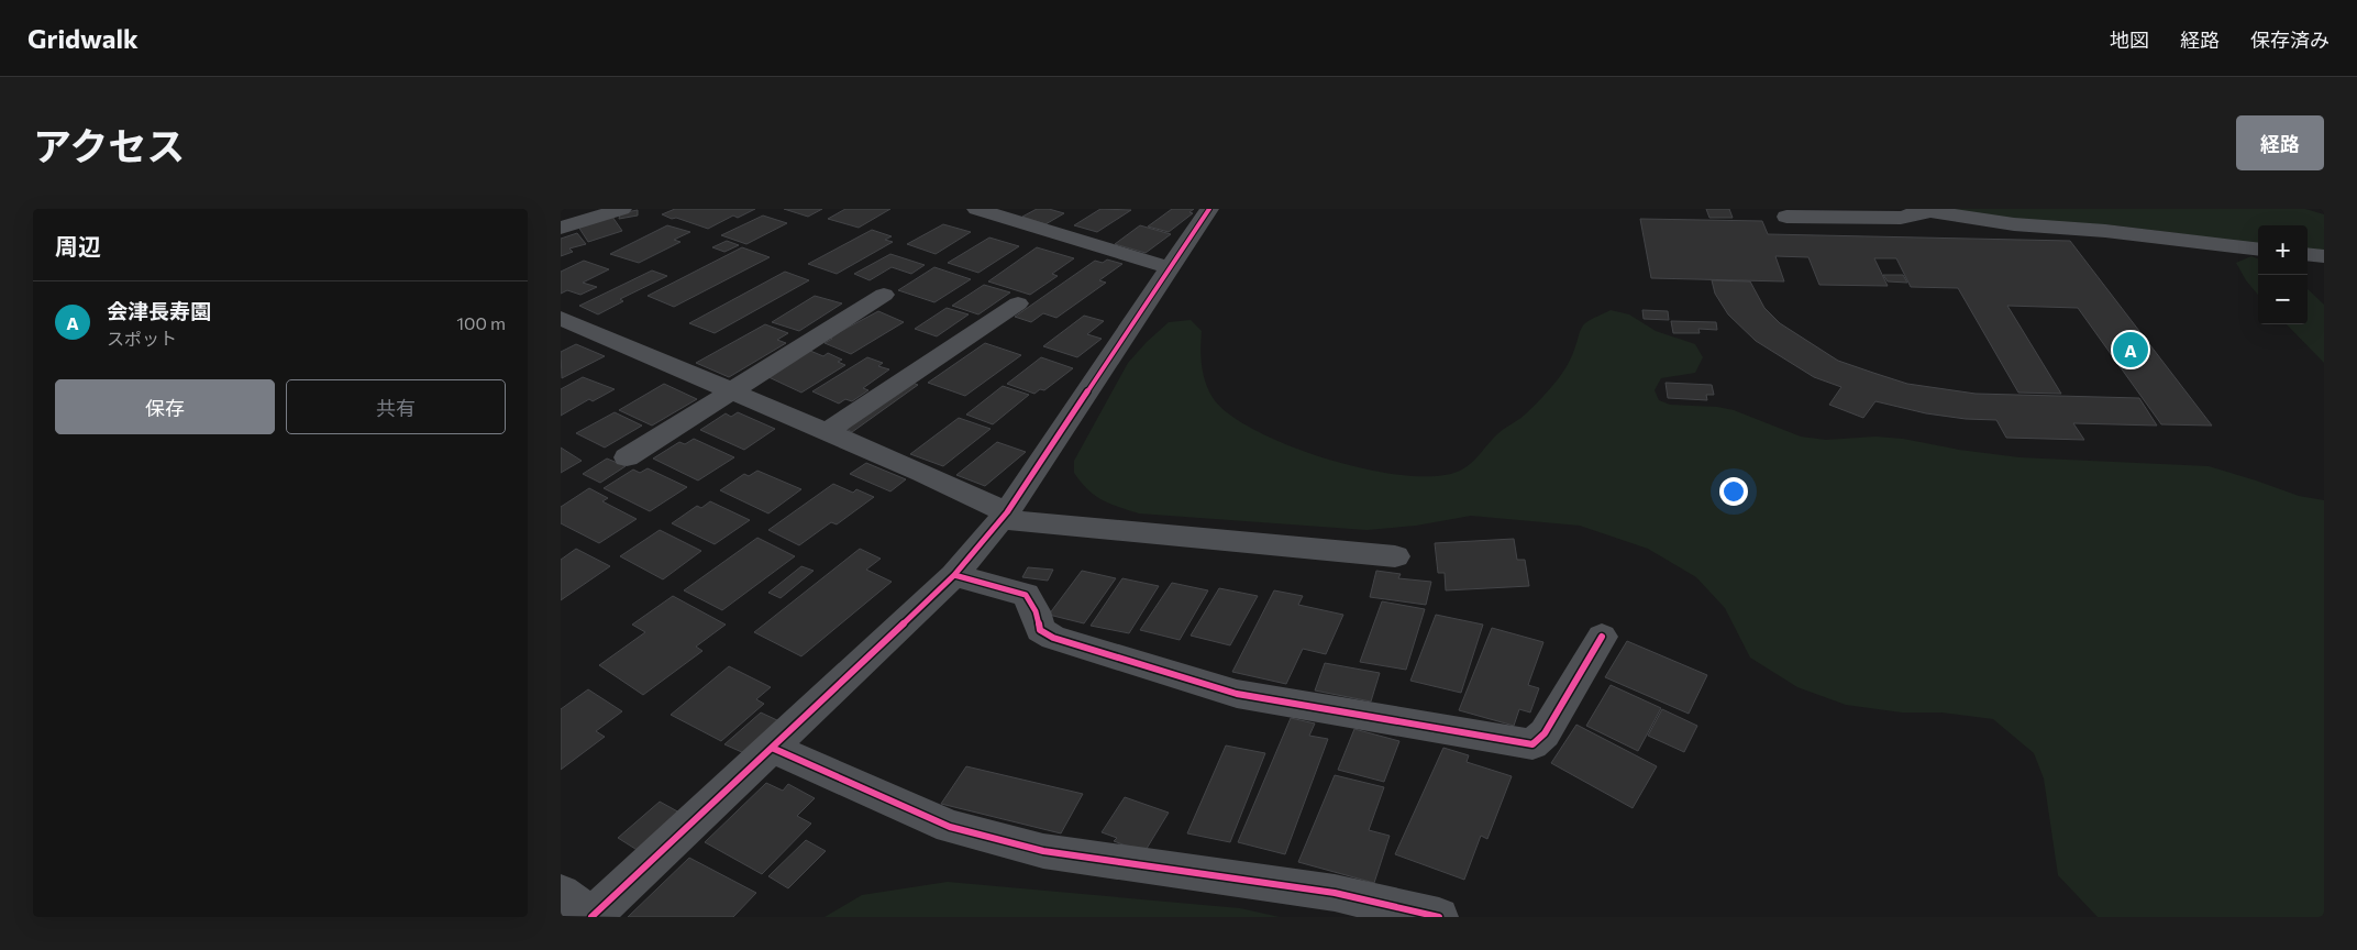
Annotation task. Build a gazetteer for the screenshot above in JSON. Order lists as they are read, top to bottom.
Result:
{
  "page": {
    "header": "Gridwalk",
    "nav": ["地図", "経路", "保存済み"],
    "title": "アクセス",
    "buttons": [
      "経路",
      ["保存", "共有"]
    ],
    "heading": "周辺",
    "map_buttons": ["+", "−"],
    "list": [
      {
        "mark": "A",
        "name": "会津長寿園",
        "note": "スポット",
        "value": "100 m"
      }
    ],
    "pins": "A"
  }
}
